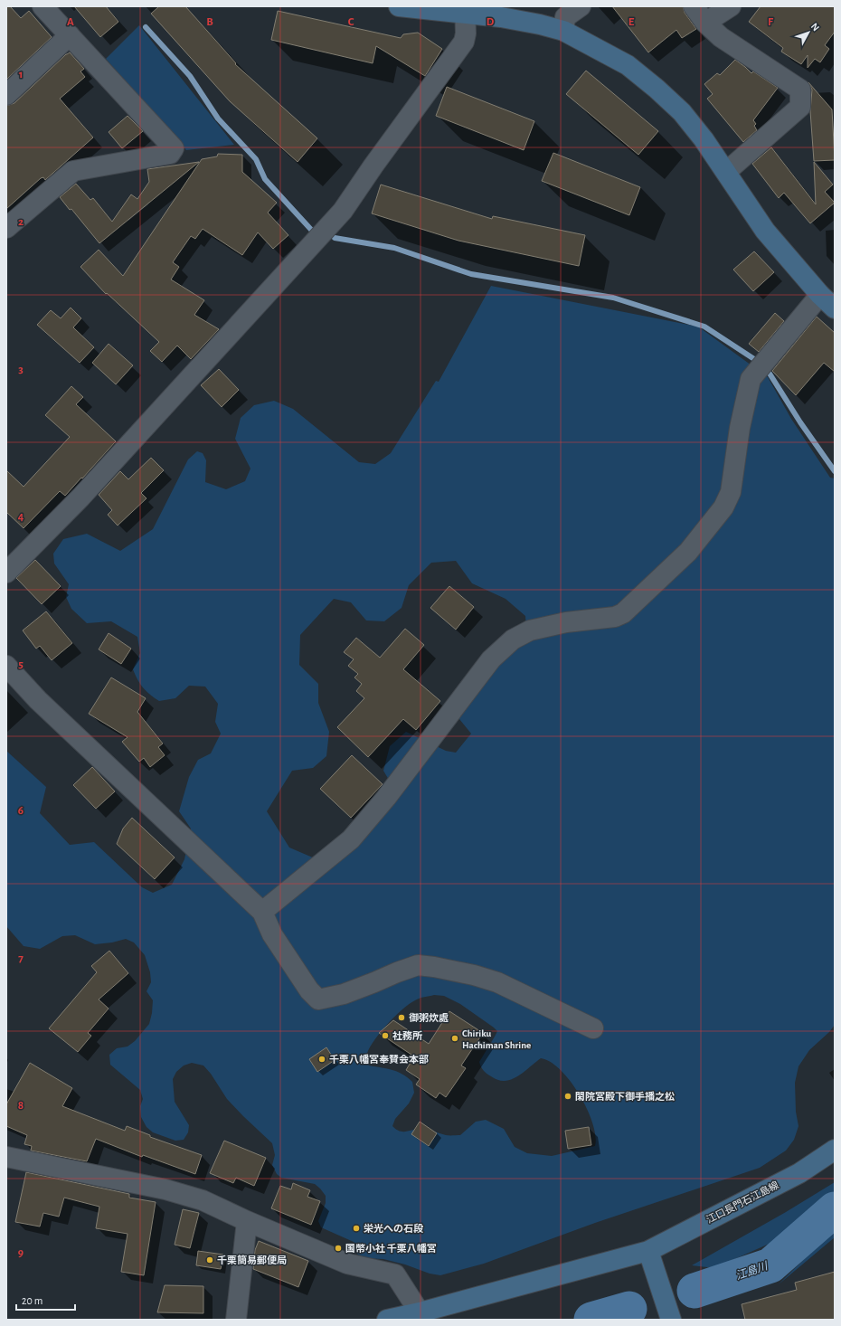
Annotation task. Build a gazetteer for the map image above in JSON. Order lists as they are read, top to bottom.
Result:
{
  "streets": {
    "street": ["江口長門石江島線"]
  },
  "water": ["江島川"],
  "places": [
    "御粥炊處",
    "社務所",
    "Chiriku Hachiman Shrine",
    "千栗八幡宮奉賛会本部",
    "閑院宮殿下御手播之松",
    "栄光への石段",
    "国幣小社 千栗八幡宮",
    "千栗簡易郵便局"
  ],
  "scale_bar": "20 m",
  "north": "top right",
  "grid": {
    "columns": [
      "A",
      "B",
      "C",
      "D",
      "E",
      "F"
    ],
    "rows": [
      "1",
      "2",
      "3",
      "4",
      "5",
      "6",
      "7",
      "8",
      "9"
    ]
  }
}
